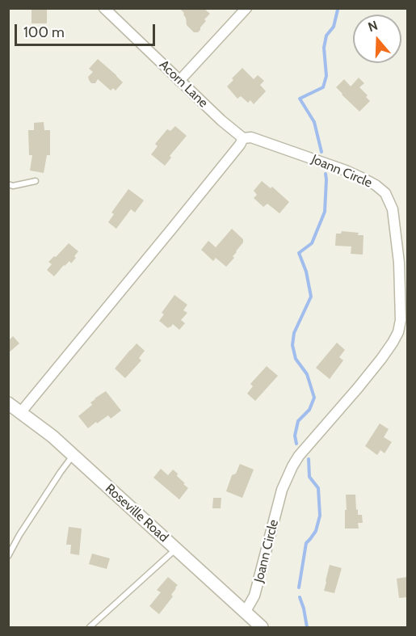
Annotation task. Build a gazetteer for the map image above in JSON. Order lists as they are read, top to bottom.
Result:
{
  "streets": {
    "street": ["Acorn Lane", "Joann Circle", "Roseville Road"]
  },
  "crossings": [
    ["Acorn Lane", "Joann Circle"],
    ["Joann Circle", "Roseville Road"]
  ],
  "scale_bar": "100 m",
  "north": "top"
}
